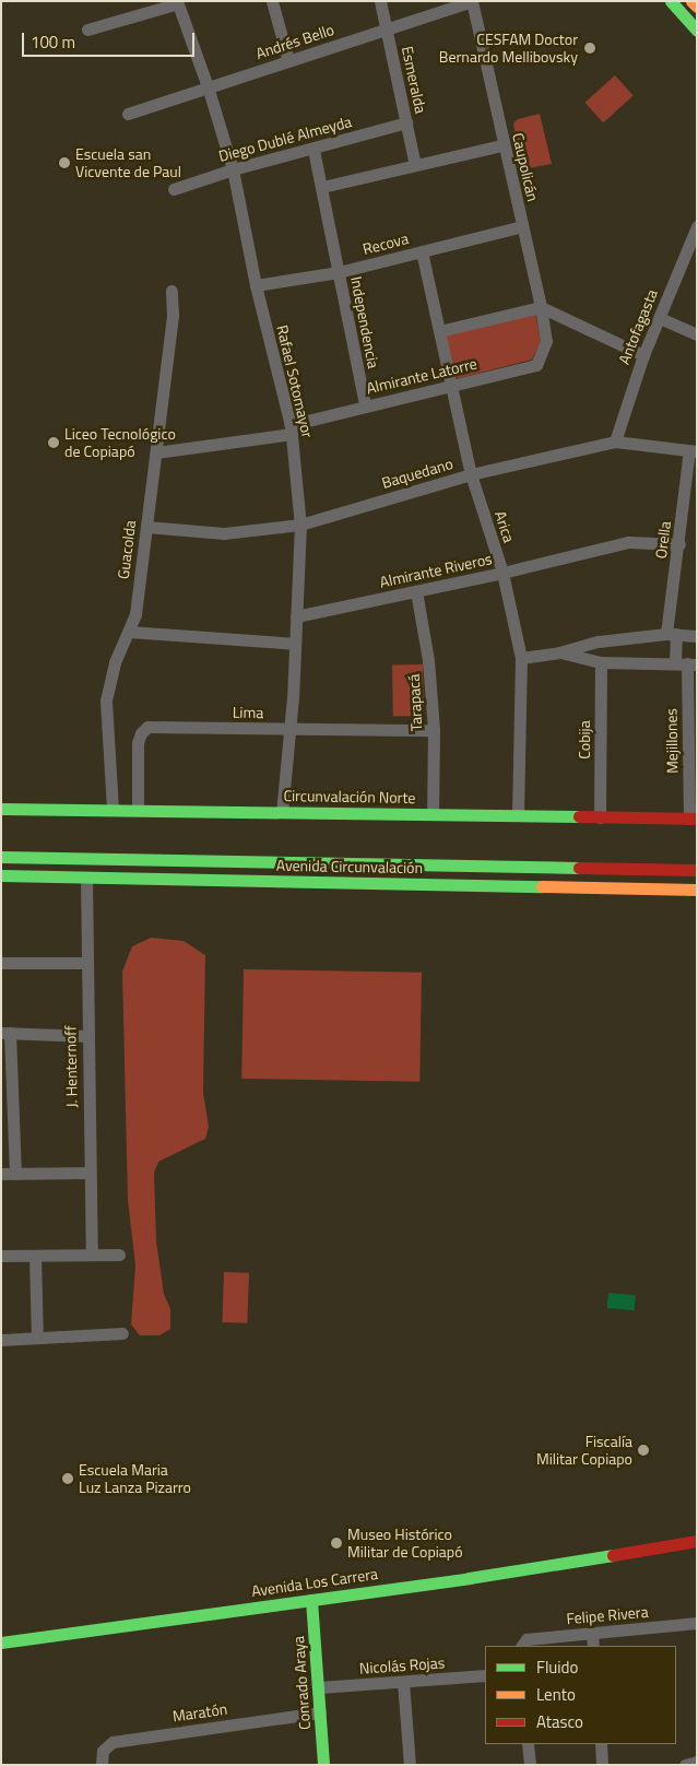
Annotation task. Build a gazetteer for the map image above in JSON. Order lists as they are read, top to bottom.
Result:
{
  "streets": {
    "main road": [
      "Circunvalación Norte",
      "Avenida Circunvalación",
      "Avenida Los Carrera",
      "Conrado Araya"
    ],
    "street": [
      "Andrés Bello",
      "Esmeralda",
      "Diego Dublé Almeyda",
      "Caupolicán",
      "Recova",
      "Independencia",
      "Antofagasta",
      "Almirante Latorre",
      "Rafael Sotomayor",
      "Baquedano",
      "Arica",
      "Orella",
      "Guacolda",
      "Almirante Riveros",
      "Tarapacá",
      "Lima",
      "Cobija",
      "Mejillones",
      "J. Henternoff",
      "Felipe Rivera",
      "Nicolás Rojas",
      "Maratón"
    ]
  },
  "crossings": [
    ["Andrés Bello", "Esmeralda"],
    ["Andrés Bello", "Caupolicán"],
    ["Andrés Bello", "Rafael Sotomayor"],
    ["Esmeralda", "Diego Dublé Almeyda"],
    ["Diego Dublé Almeyda", "Independencia"],
    ["Diego Dublé Almeyda", "Rafael Sotomayor"],
    ["Caupolicán", "Recova"],
    ["Caupolicán", "Almirante Latorre"],
    ["Recova", "Independencia"],
    ["Recova", "Rafael Sotomayor"],
    ["Recova", "Arica"],
    ["Independencia", "Almirante Latorre"],
    ["Antofagasta", "Baquedano"],
    ["Almirante Latorre", "Rafael Sotomayor"],
    ["Almirante Latorre", "Arica"],
    ["Almirante Latorre", "Guacolda"],
    ["Rafael Sotomayor", "Baquedano"],
    ["Rafael Sotomayor", "Almirante Riveros"],
    ["Rafael Sotomayor", "Lima"],
    ["Rafael Sotomayor", "Circunvalación Norte"],
    ["Baquedano", "Arica"],
    ["Baquedano", "Orella"],
    ["Baquedano", "Guacolda"],
    ["Arica", "Almirante Riveros"],
    ["Arica", "Circunvalación Norte"],
    ["Orella", "Almirante Riveros"],
    ["Orella", "Mejillones"],
    ["Guacolda", "Circunvalación Norte"],
    ["Almirante Riveros", "Tarapacá"],
    ["Tarapacá", "Lima"],
    ["Tarapacá", "Circunvalación Norte"],
    ["Lima", "Circunvalación Norte"],
    ["Cobija", "Circunvalación Norte"],
    ["Mejillones", "Circunvalación Norte"],
    ["Avenida Circunvalación", "J. Henternoff"],
    ["Avenida Los Carrera", "Conrado Araya"],
    ["Nicolás Rojas", "Conrado Araya"],
    ["Conrado Araya", "Maratón"]
  ],
  "places": [
    "CESFAM Doctor Bernardo Mellibovsky",
    "Escuela san Vicvente de Paul",
    "Liceo Tecnológico de Copiapó",
    "Fiscalía Militar Copiapo",
    "Escuela Maria Luz Lanza Pizarro",
    "Museo Histórico Militar de Copiapó"
  ],
  "legend": ["Fluido", "Lento", "Atasco"],
  "scale_bar": "100 m"
}
